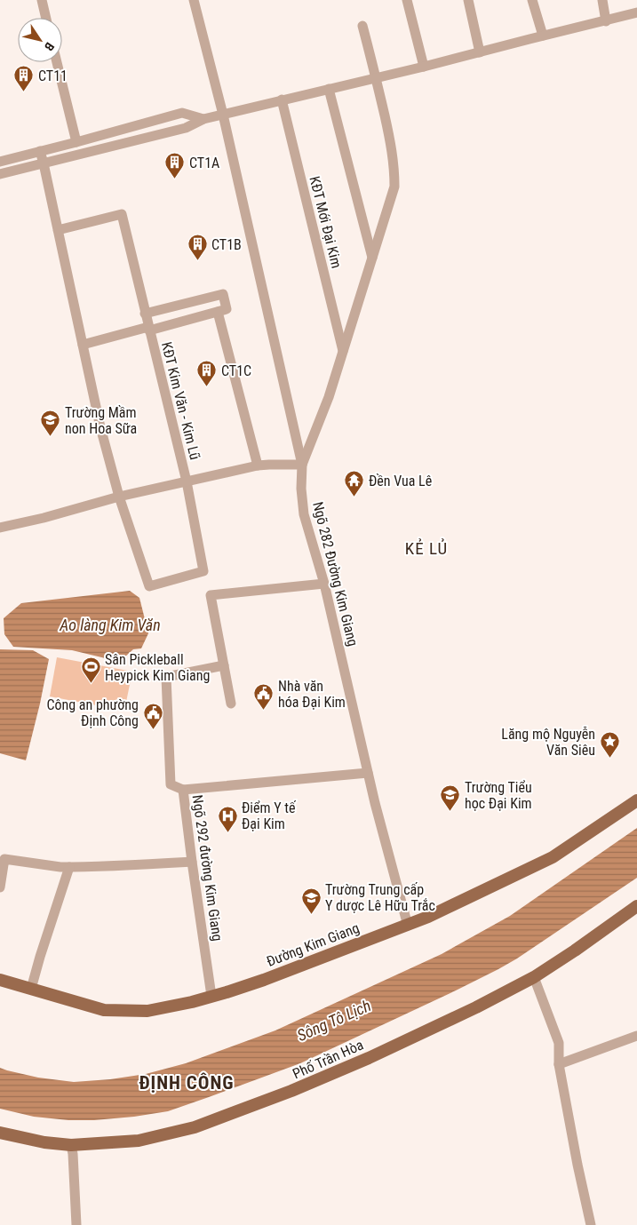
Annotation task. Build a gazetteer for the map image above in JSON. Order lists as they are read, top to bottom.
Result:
{
  "streets": {
    "main road": ["Đường Kim Giang", "Phố Trần Hòa"],
    "street": [
      "KĐT Mới Đại Kim",
      "KĐT Kim Văn - Kim Lũ",
      "Ngõ 282 Đường Kim Giang",
      "Ngõ 292 đường Kim Giang"
    ]
  },
  "crossings": [
    ["KĐT Mới Đại Kim", "Ngõ 282 Đường Kim Giang"],
    ["KĐT Kim Văn - Kim Lũ", "Ngõ 282 Đường Kim Giang"],
    ["Ngõ 282 Đường Kim Giang", "Đường Kim Giang"],
    ["Ngõ 292 đường Kim Giang", "Đường Kim Giang"]
  ],
  "districts": ["KẺ LỦ", "ĐỊNH CÔNG"],
  "water": ["Ao làng Kim Văn", "Sông Tô Lịch"],
  "places": {
    "building": [
      "CT11",
      "CT1A",
      "CT1B",
      "CT1C"
    ],
    "school or university": ["Trường Mầm non Hoa Sữa", "Trường Tiểu học Đại Kim", "Trường Trung cấp Y dược Lê Hữu Trắc"],
    "temple": ["Đền Vua Lê"],
    "sports": ["Sân Pickleball Heypick Kim Giang"],
    "public building": ["Nhà văn hóa Đại Kim", "Công an phường Định Công"],
    "place": ["Lăng mộ Nguyễn Văn Siêu"],
    "hospital": ["Điểm Y tế Đại Kim"]
  },
  "north": "bottom right"
}
